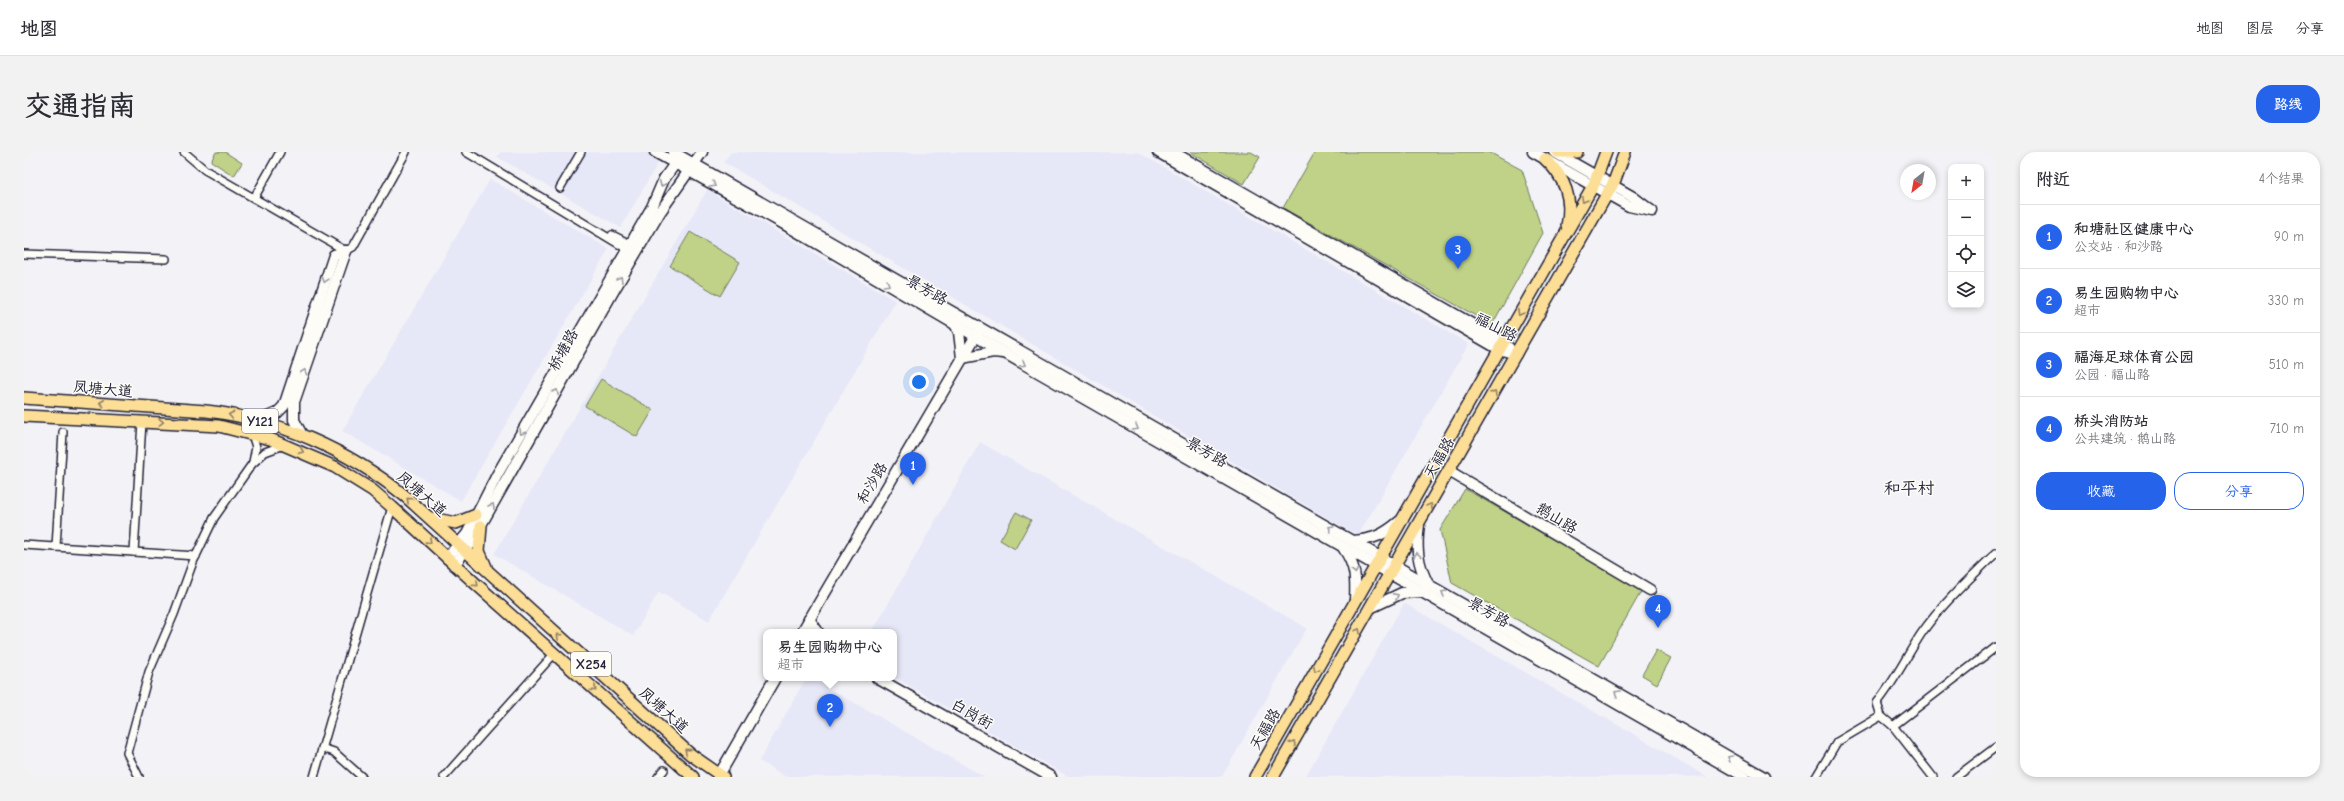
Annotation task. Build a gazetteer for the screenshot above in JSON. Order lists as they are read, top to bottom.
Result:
{
  "streets": {
    "main road": [
      "凤塘大道",
      "Y121",
      "天福路",
      "X254"
    ],
    "street": [
      "景芳路",
      "福山路",
      "桥塘路",
      "和沙路",
      "鹅山路",
      "白岗街"
    ]
  },
  "crossings": [
    ["景芳路", "桥塘路"],
    ["景芳路", "天福路"],
    ["景芳路", "和沙路"],
    ["福山路", "天福路"],
    ["桥塘路", "凤塘大道"],
    ["凤塘大道", "X254"],
    ["天福路", "鹅山路"]
  ],
  "districts": ["和平村"],
  "north": "bottom left",
  "page": {
    "header": "地图",
    "nav": ["地图", "图层", "分享"],
    "buttons": [
      "路线",
      ["收藏", "分享"]
    ],
    "title": "交通指南",
    "heading": ["附近", "4个结果"],
    "map_buttons": ["+", "−"],
    "list": [
      {
        "mark": "1",
        "name": "和塘社区健康中心",
        "note": "公交站 · 和沙路",
        "value": "90 m"
      },
      {
        "mark": "2",
        "name": "易生园购物中心",
        "note": "超市",
        "value": "330 m"
      },
      {
        "mark": "3",
        "name": "福海足球体育公园",
        "note": "公园 · 福山路",
        "value": "510 m"
      },
      {
        "mark": "4",
        "name": "桥头消防站",
        "note": "公共建筑 · 鹅山路",
        "value": "710 m"
      }
    ],
    "pins": [
      "3",
      "1",
      "4",
      "2"
    ],
    "popup": ["易生园购物中心", "超市"]
  }
}
